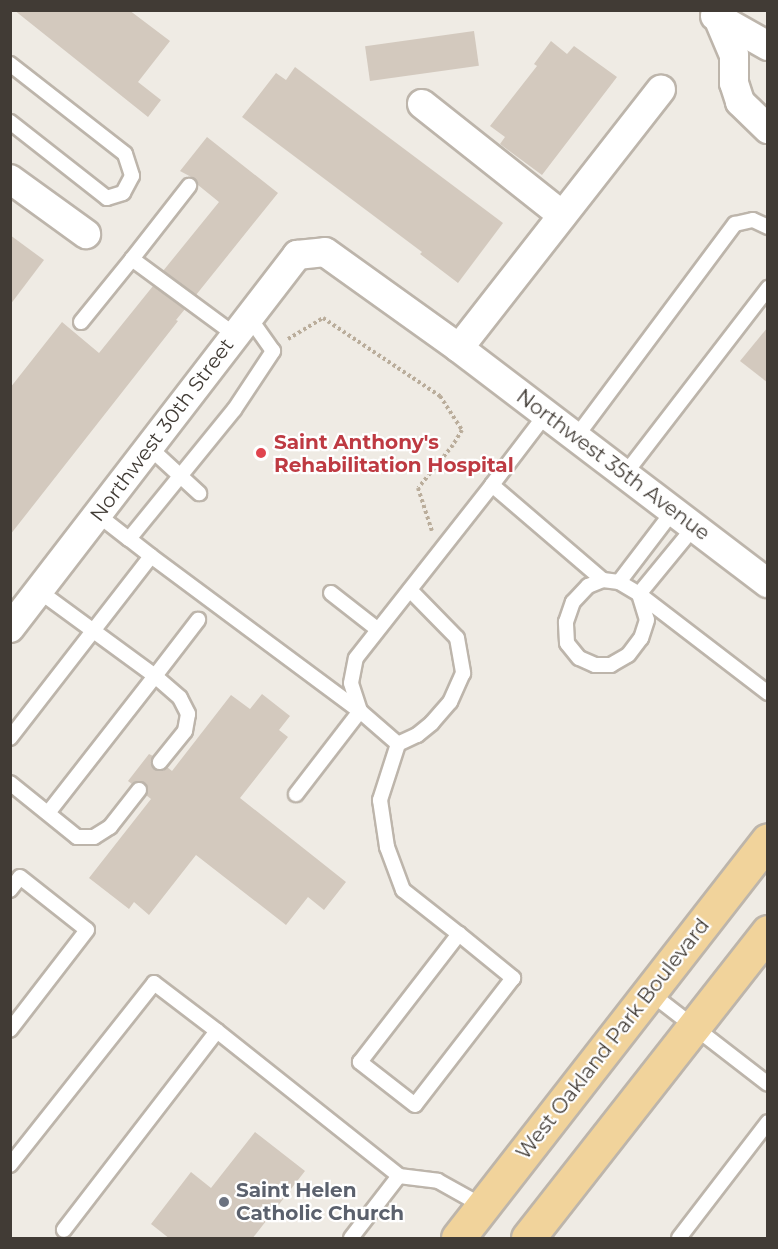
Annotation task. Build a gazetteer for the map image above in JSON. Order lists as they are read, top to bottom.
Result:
{
  "streets": {
    "main road": ["West Oakland Park Boulevard"],
    "street": ["Northwest 30th Street", "Northwest 35th Avenue"]
  },
  "crossings": [
    ["Northwest 30th Street", "Northwest 35th Avenue"]
  ],
  "places": ["Saint Anthony's Rehabilitation Hospital", "Saint Helen Catholic Church"]
}
